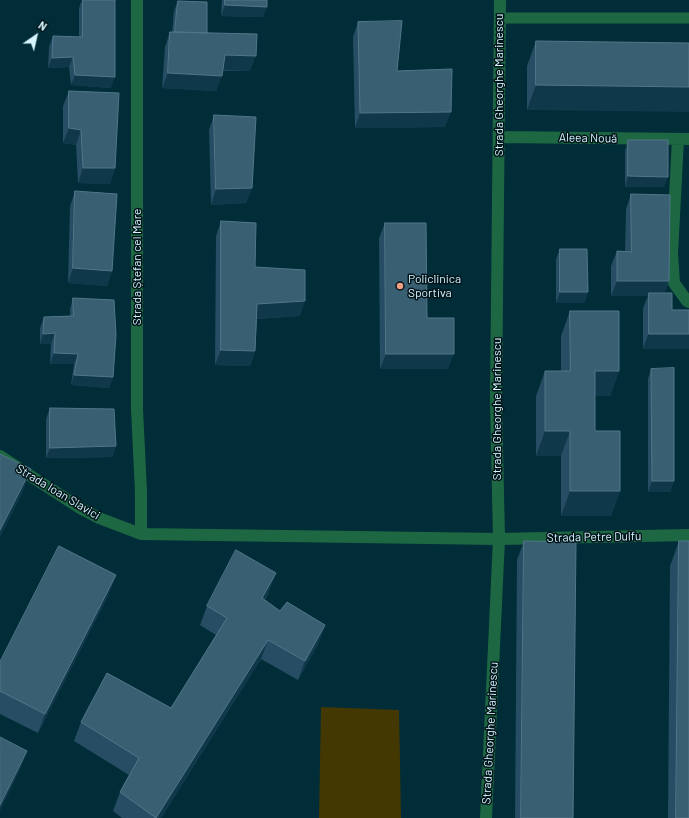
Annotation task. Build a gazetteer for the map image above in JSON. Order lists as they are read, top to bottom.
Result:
{
  "streets": {
    "street": [
      "Strada Gheorghe Marinescu",
      "Aleea Nouă",
      "Strada Ștefan cel Mare",
      "Strada Ioan Slavici",
      "Strada Petre Dulfu"
    ]
  },
  "crossings": [
    ["Strada Gheorghe Marinescu", "Aleea Nouă"],
    ["Strada Gheorghe Marinescu", "Strada Petre Dulfu"],
    ["Strada Ștefan cel Mare", "Strada Ioan Slavici"],
    ["Strada Ștefan cel Mare", "Strada Petre Dulfu"],
    ["Strada Ioan Slavici", "Strada Petre Dulfu"]
  ],
  "places": ["Policlinica Sportiva"],
  "north": "top right"
}
